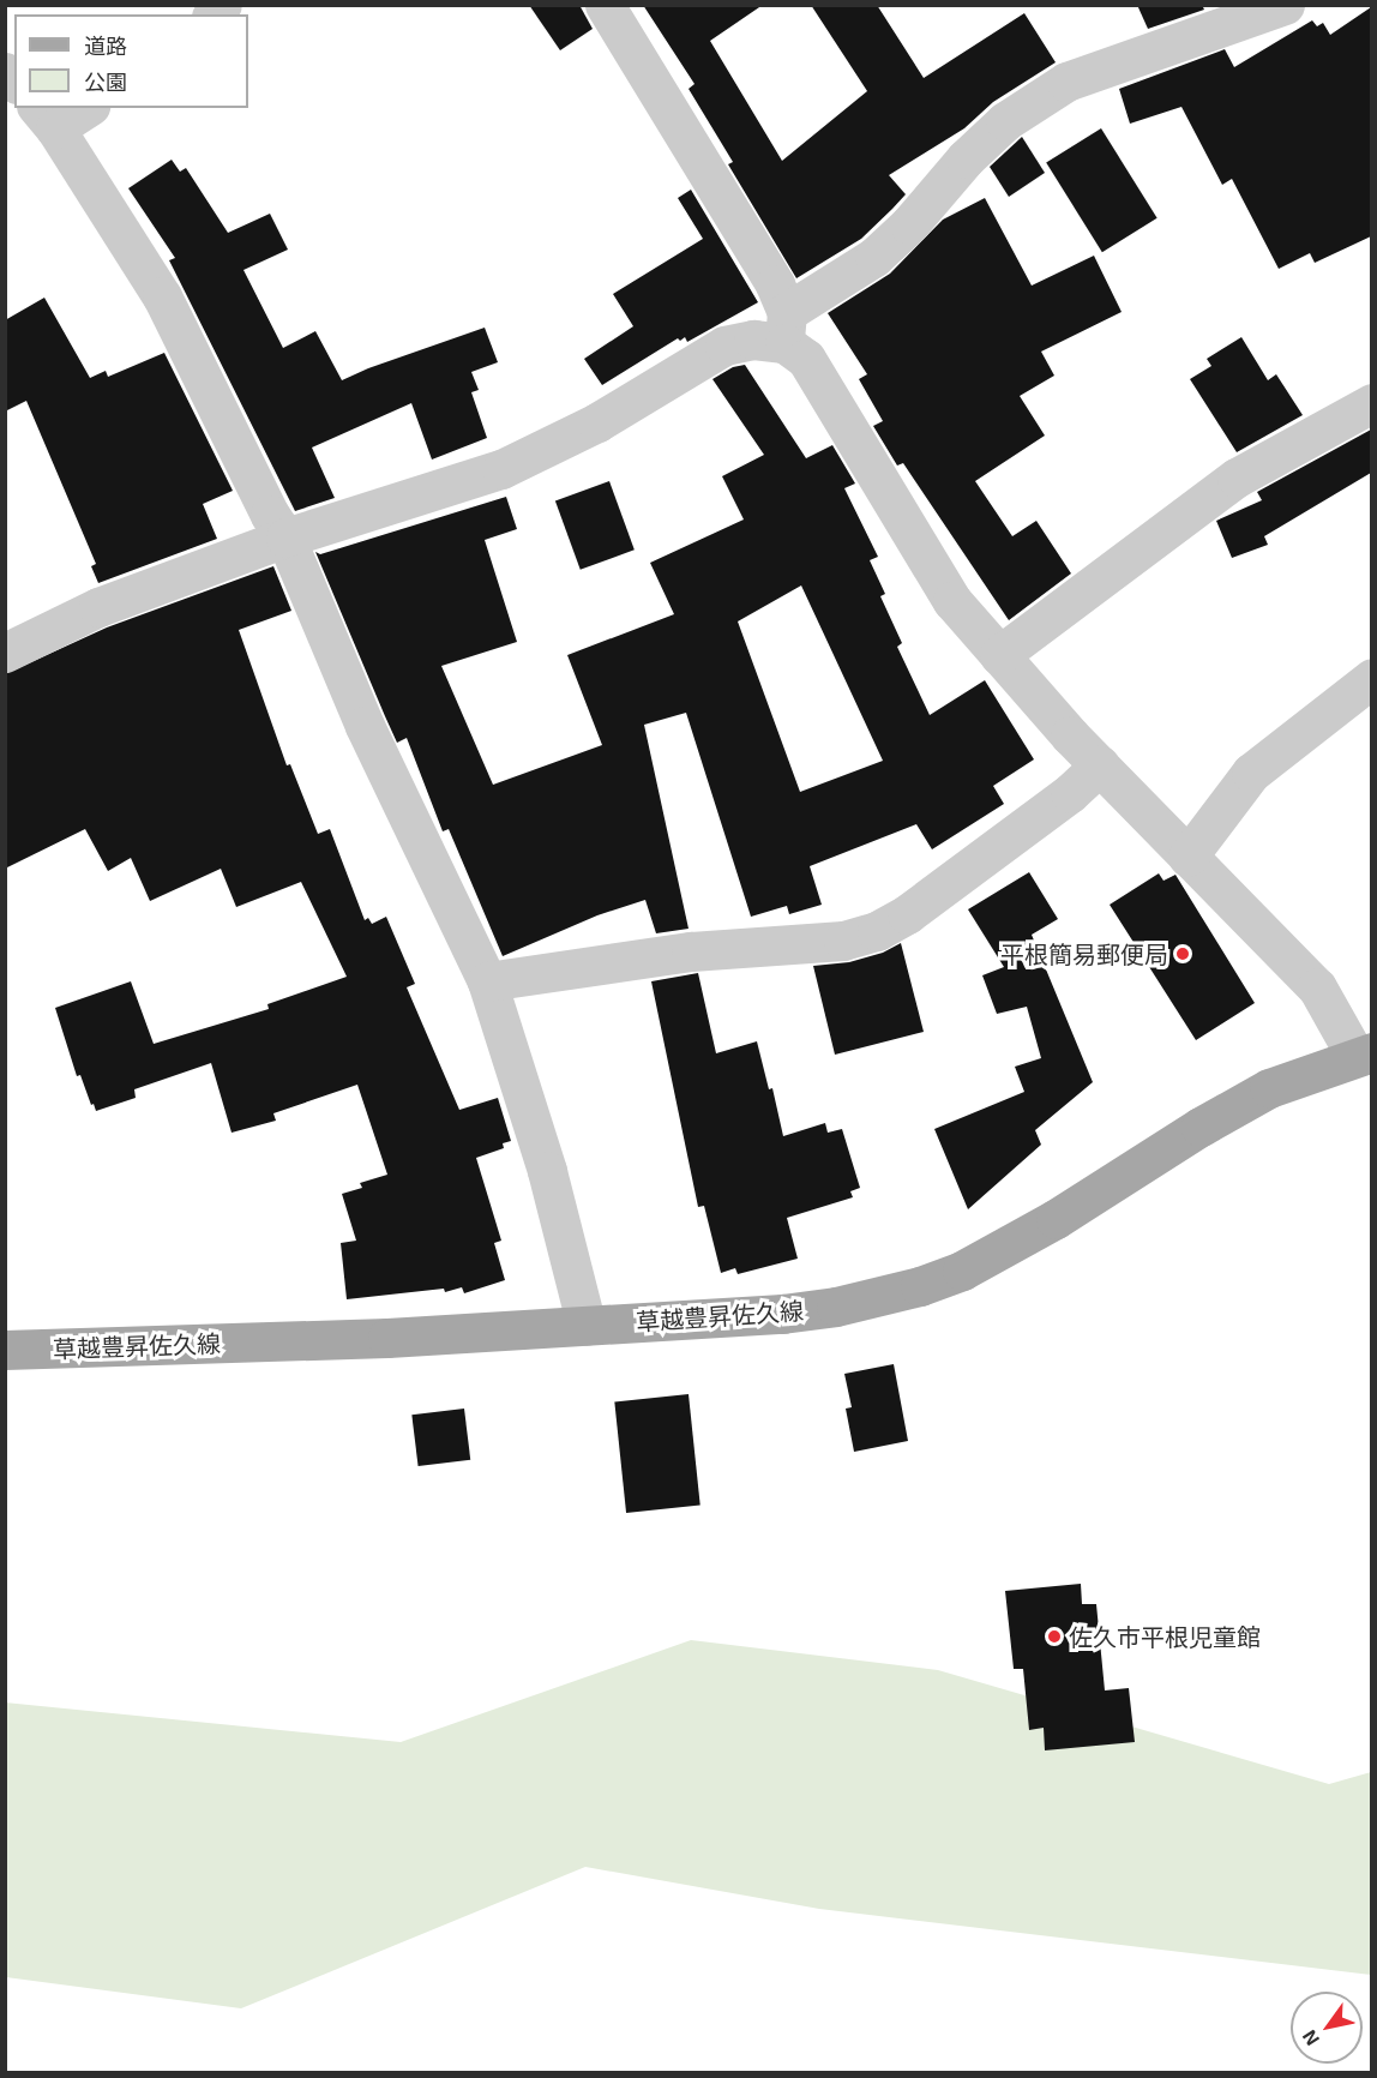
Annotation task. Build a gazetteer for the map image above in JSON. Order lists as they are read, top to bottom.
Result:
{
  "streets": {
    "main road": ["草越豊昇佐久線"]
  },
  "places": ["平根簡易郵便局", "佐久市平根児童館"],
  "legend": ["道路", "公園"],
  "north": "bottom left"
}
